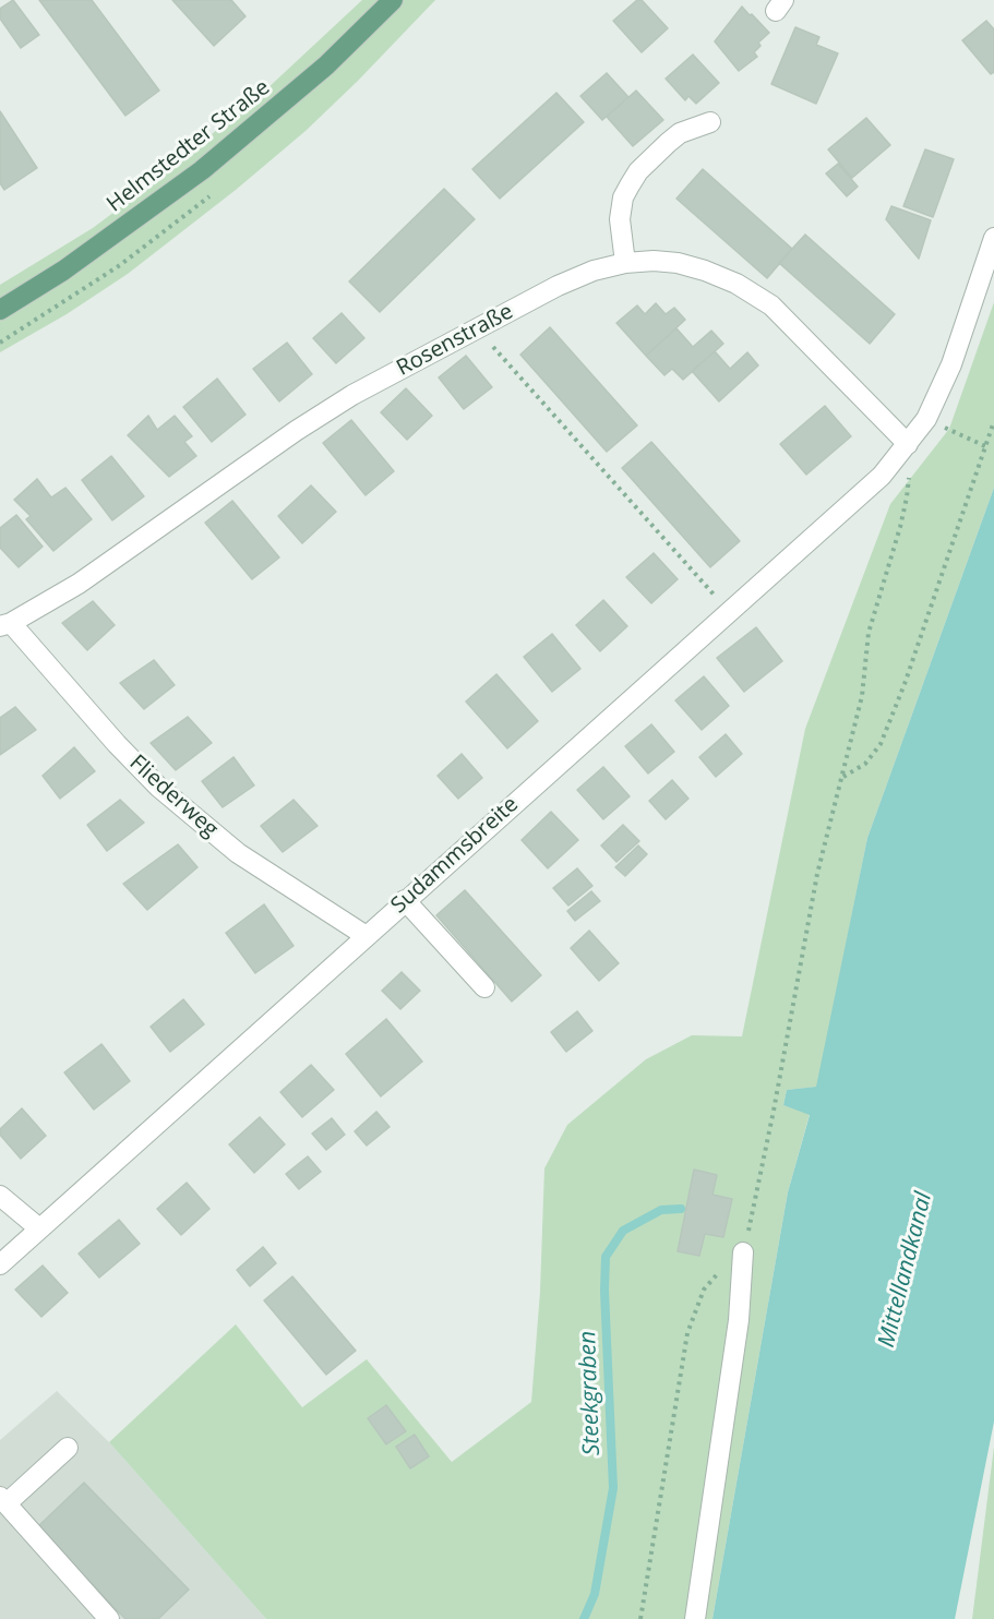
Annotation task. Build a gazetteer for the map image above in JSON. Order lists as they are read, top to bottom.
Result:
{
  "streets": {
    "main road": ["Helmstedter Straße"],
    "street": ["Rosenstraße", "Fliederweg", "Sudammsbreite"]
  },
  "crossings": [
    ["Rosenstraße", "Fliederweg"],
    ["Rosenstraße", "Sudammsbreite"],
    ["Fliederweg", "Sudammsbreite"]
  ],
  "water": ["Mittellandkanal", "Steekgraben"]
}
